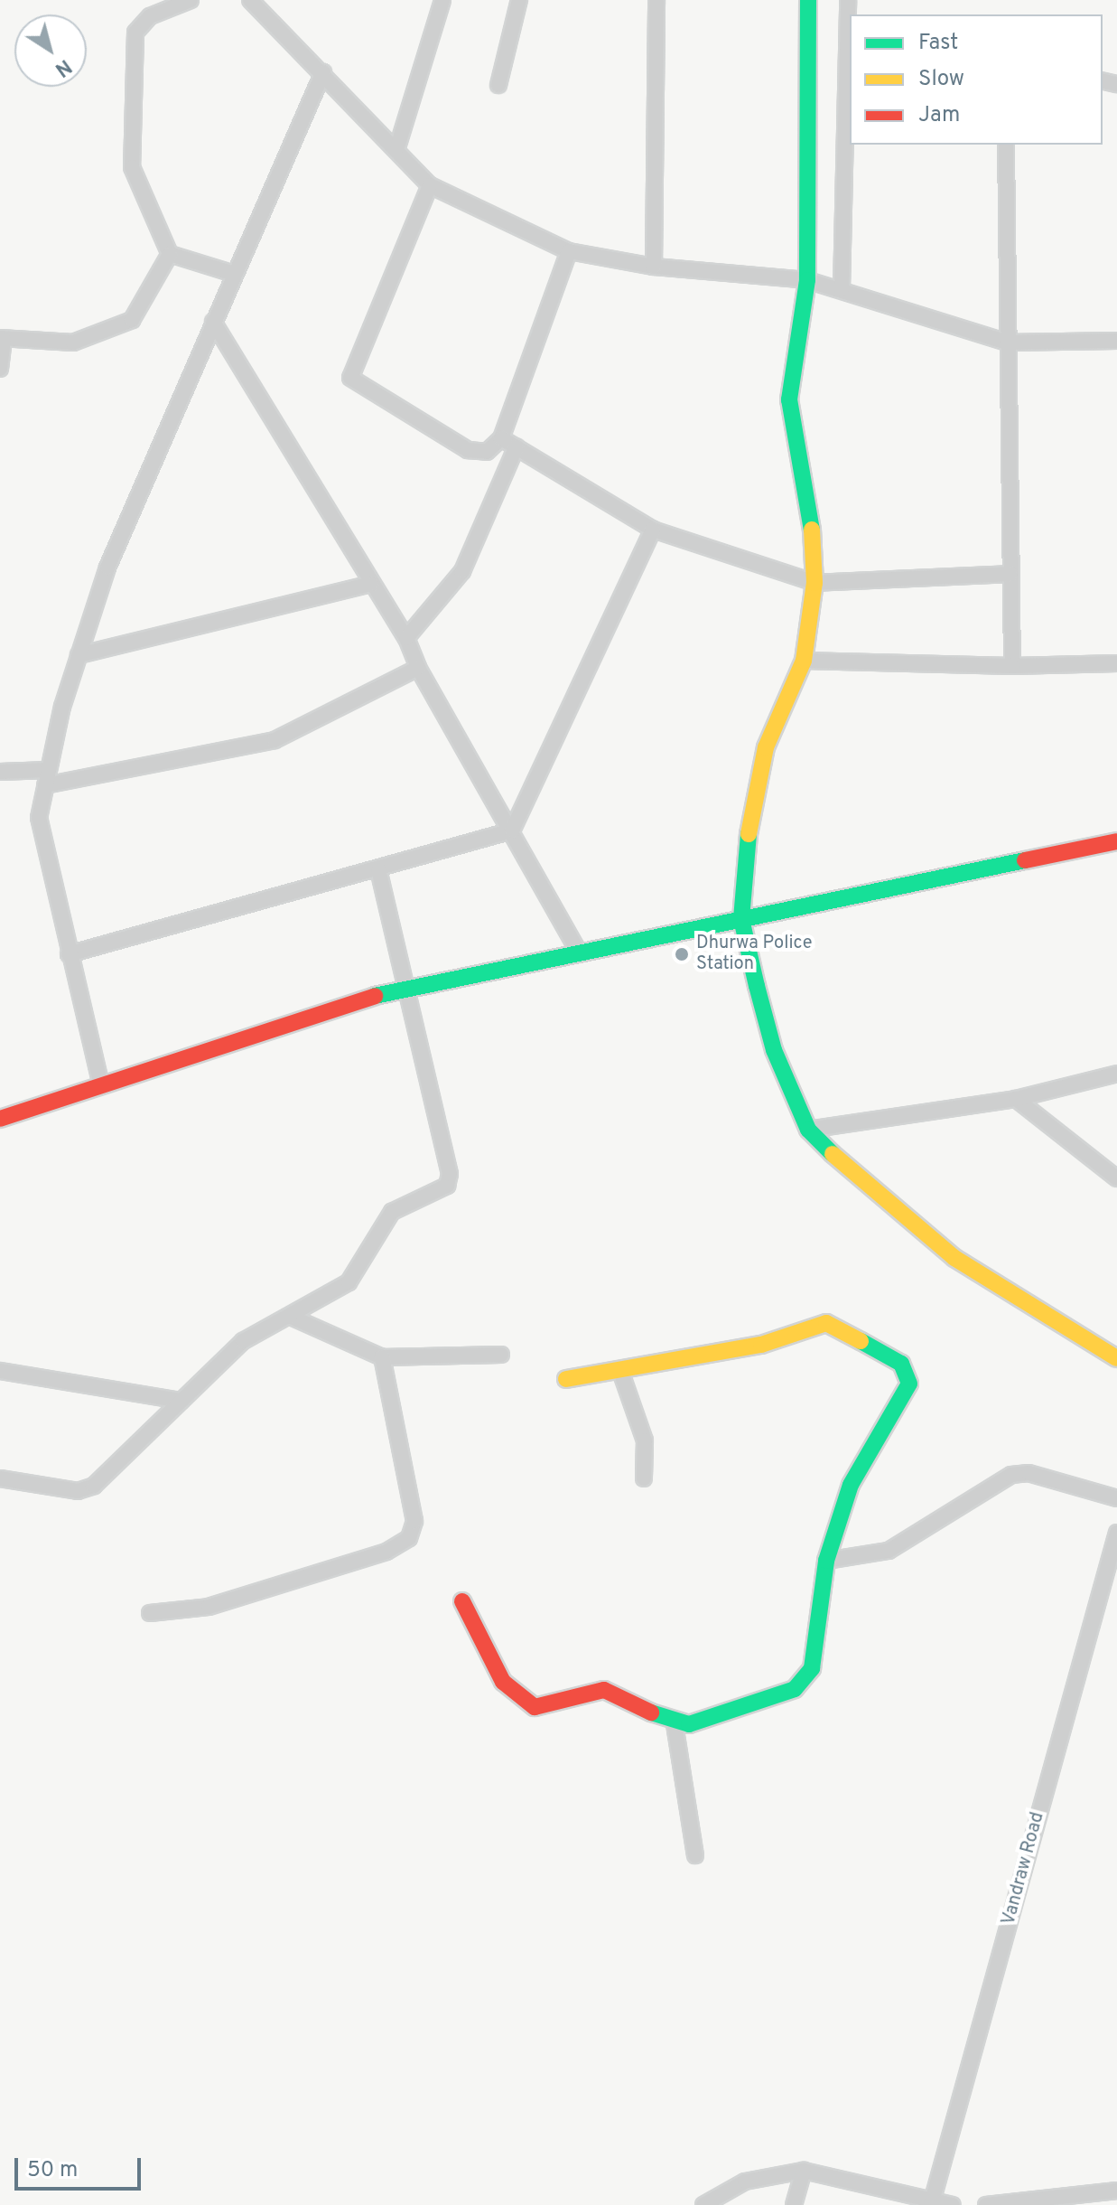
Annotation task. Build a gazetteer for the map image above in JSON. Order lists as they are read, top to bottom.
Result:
{
  "streets": {
    "street": ["Vandraw Road"]
  },
  "places": ["Dhurwa Police Station"],
  "legend": ["Fast", "Slow", "Jam"],
  "scale_bar": "50 m",
  "north": "bottom right"
}
